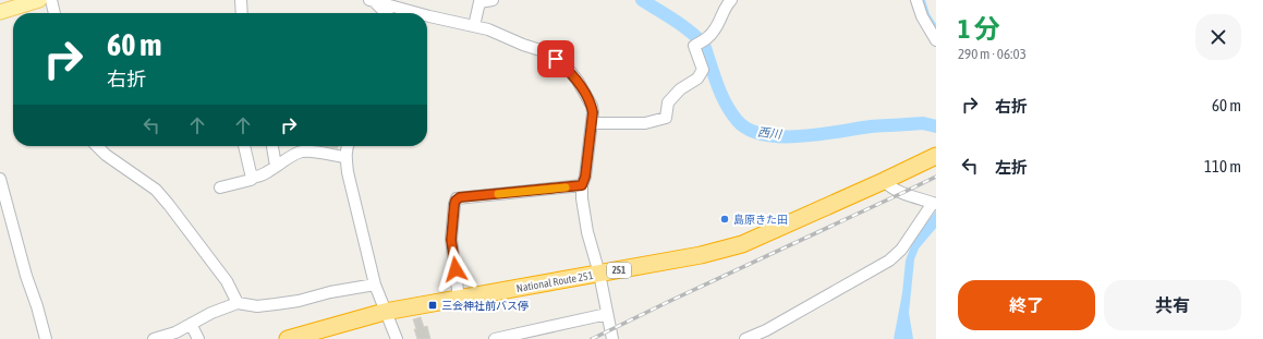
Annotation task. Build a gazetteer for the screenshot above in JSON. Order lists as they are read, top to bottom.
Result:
{
  "streets": {
    "highway": ["251", "National Route 251"]
  },
  "water": ["西川"],
  "places": {
    "other": ["島原きた田"],
    "transit": ["三会神社前バス停"]
  },
  "page": {
    "heading": ["1 分", "290 m · 06:03"],
    "turn": ["60 m", "右折"],
    "list": [
      {
        "name": "右折",
        "value": "60 m"
      },
      {
        "name": "左折",
        "value": "110 m"
      }
    ],
    "buttons": ["終了", "共有"]
  }
}
